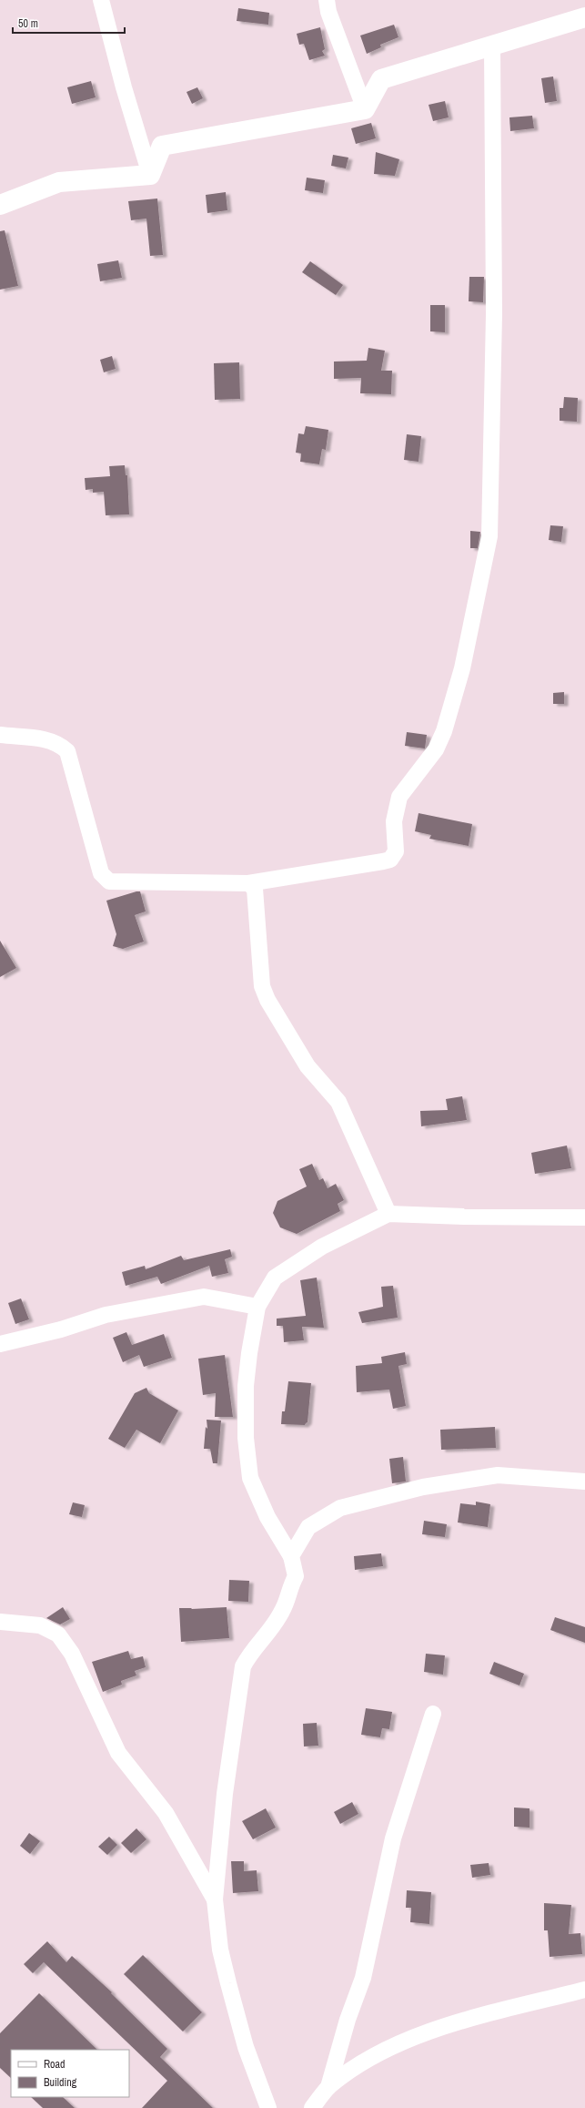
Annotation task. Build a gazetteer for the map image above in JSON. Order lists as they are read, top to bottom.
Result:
{
  "legend": ["Road", "Building"],
  "scale_bar": "50 m"
}
